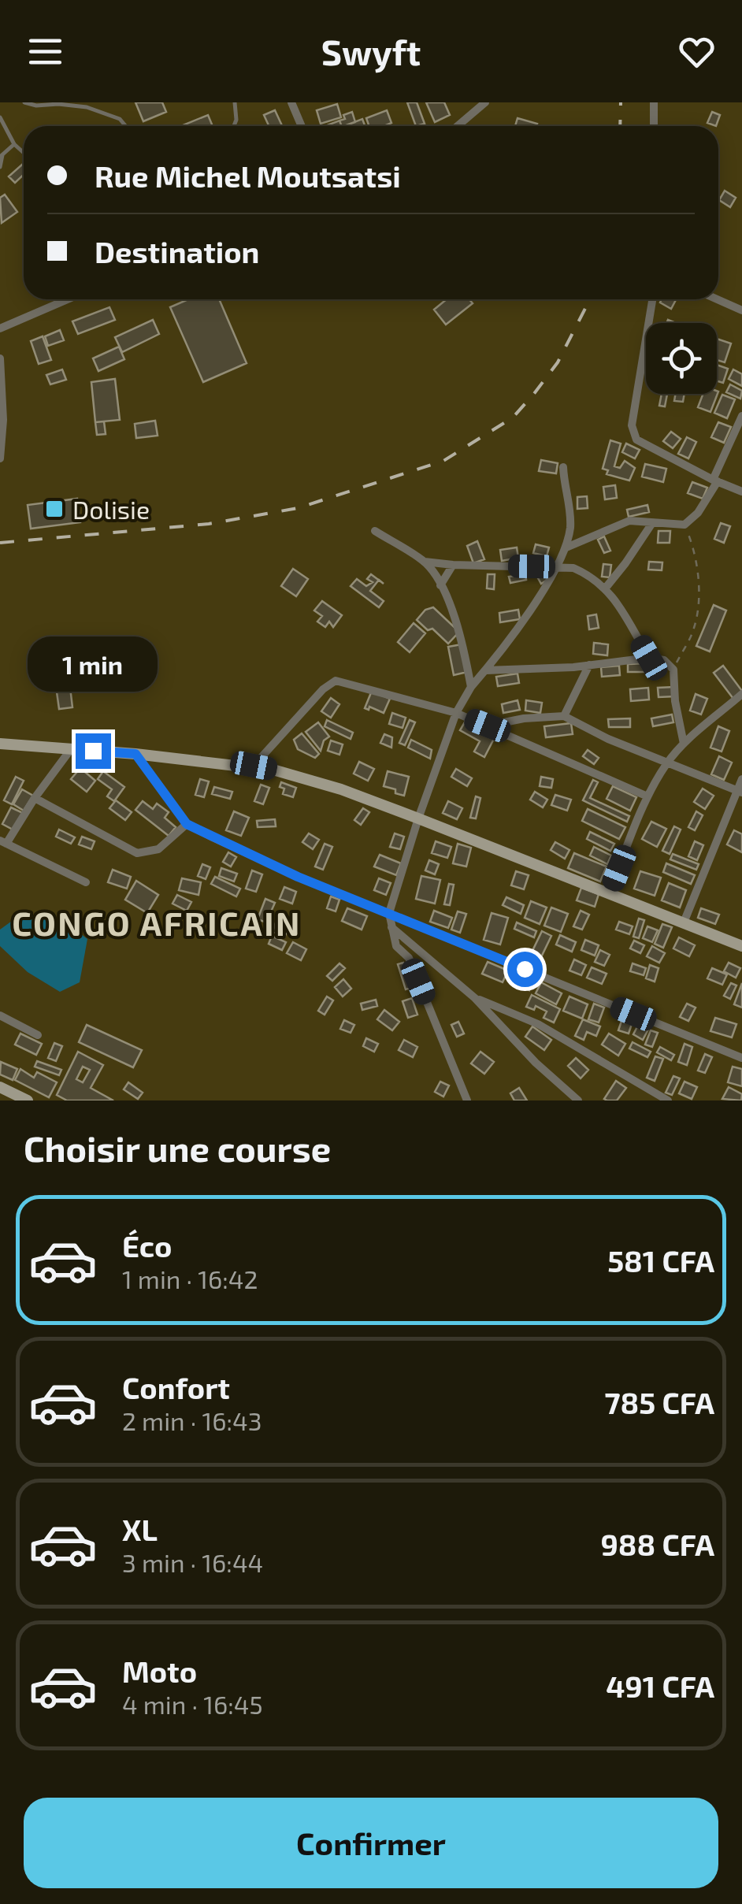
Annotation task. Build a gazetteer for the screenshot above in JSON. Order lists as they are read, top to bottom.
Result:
{
  "districts": ["CONGO AFRICAIN"],
  "places": {
    "transit": ["Dolisie"]
  },
  "page": {
    "header": "Swyft",
    "banner": ["Rue Michel Moutsatsi", "Destination"],
    "bubble": "1 min",
    "heading": "Choisir une course",
    "list": [
      {
        "name": "Éco",
        "note": "1 min · 16:42",
        "value": "581 CFA"
      },
      {
        "name": "Confort",
        "note": "2 min · 16:43",
        "value": "785 CFA"
      },
      {
        "name": "XL",
        "note": "3 min · 16:44",
        "value": "988 CFA"
      },
      {
        "name": "Moto",
        "note": "4 min · 16:45",
        "value": "491 CFA"
      }
    ],
    "buttons": "Confirmer"
  }
}
